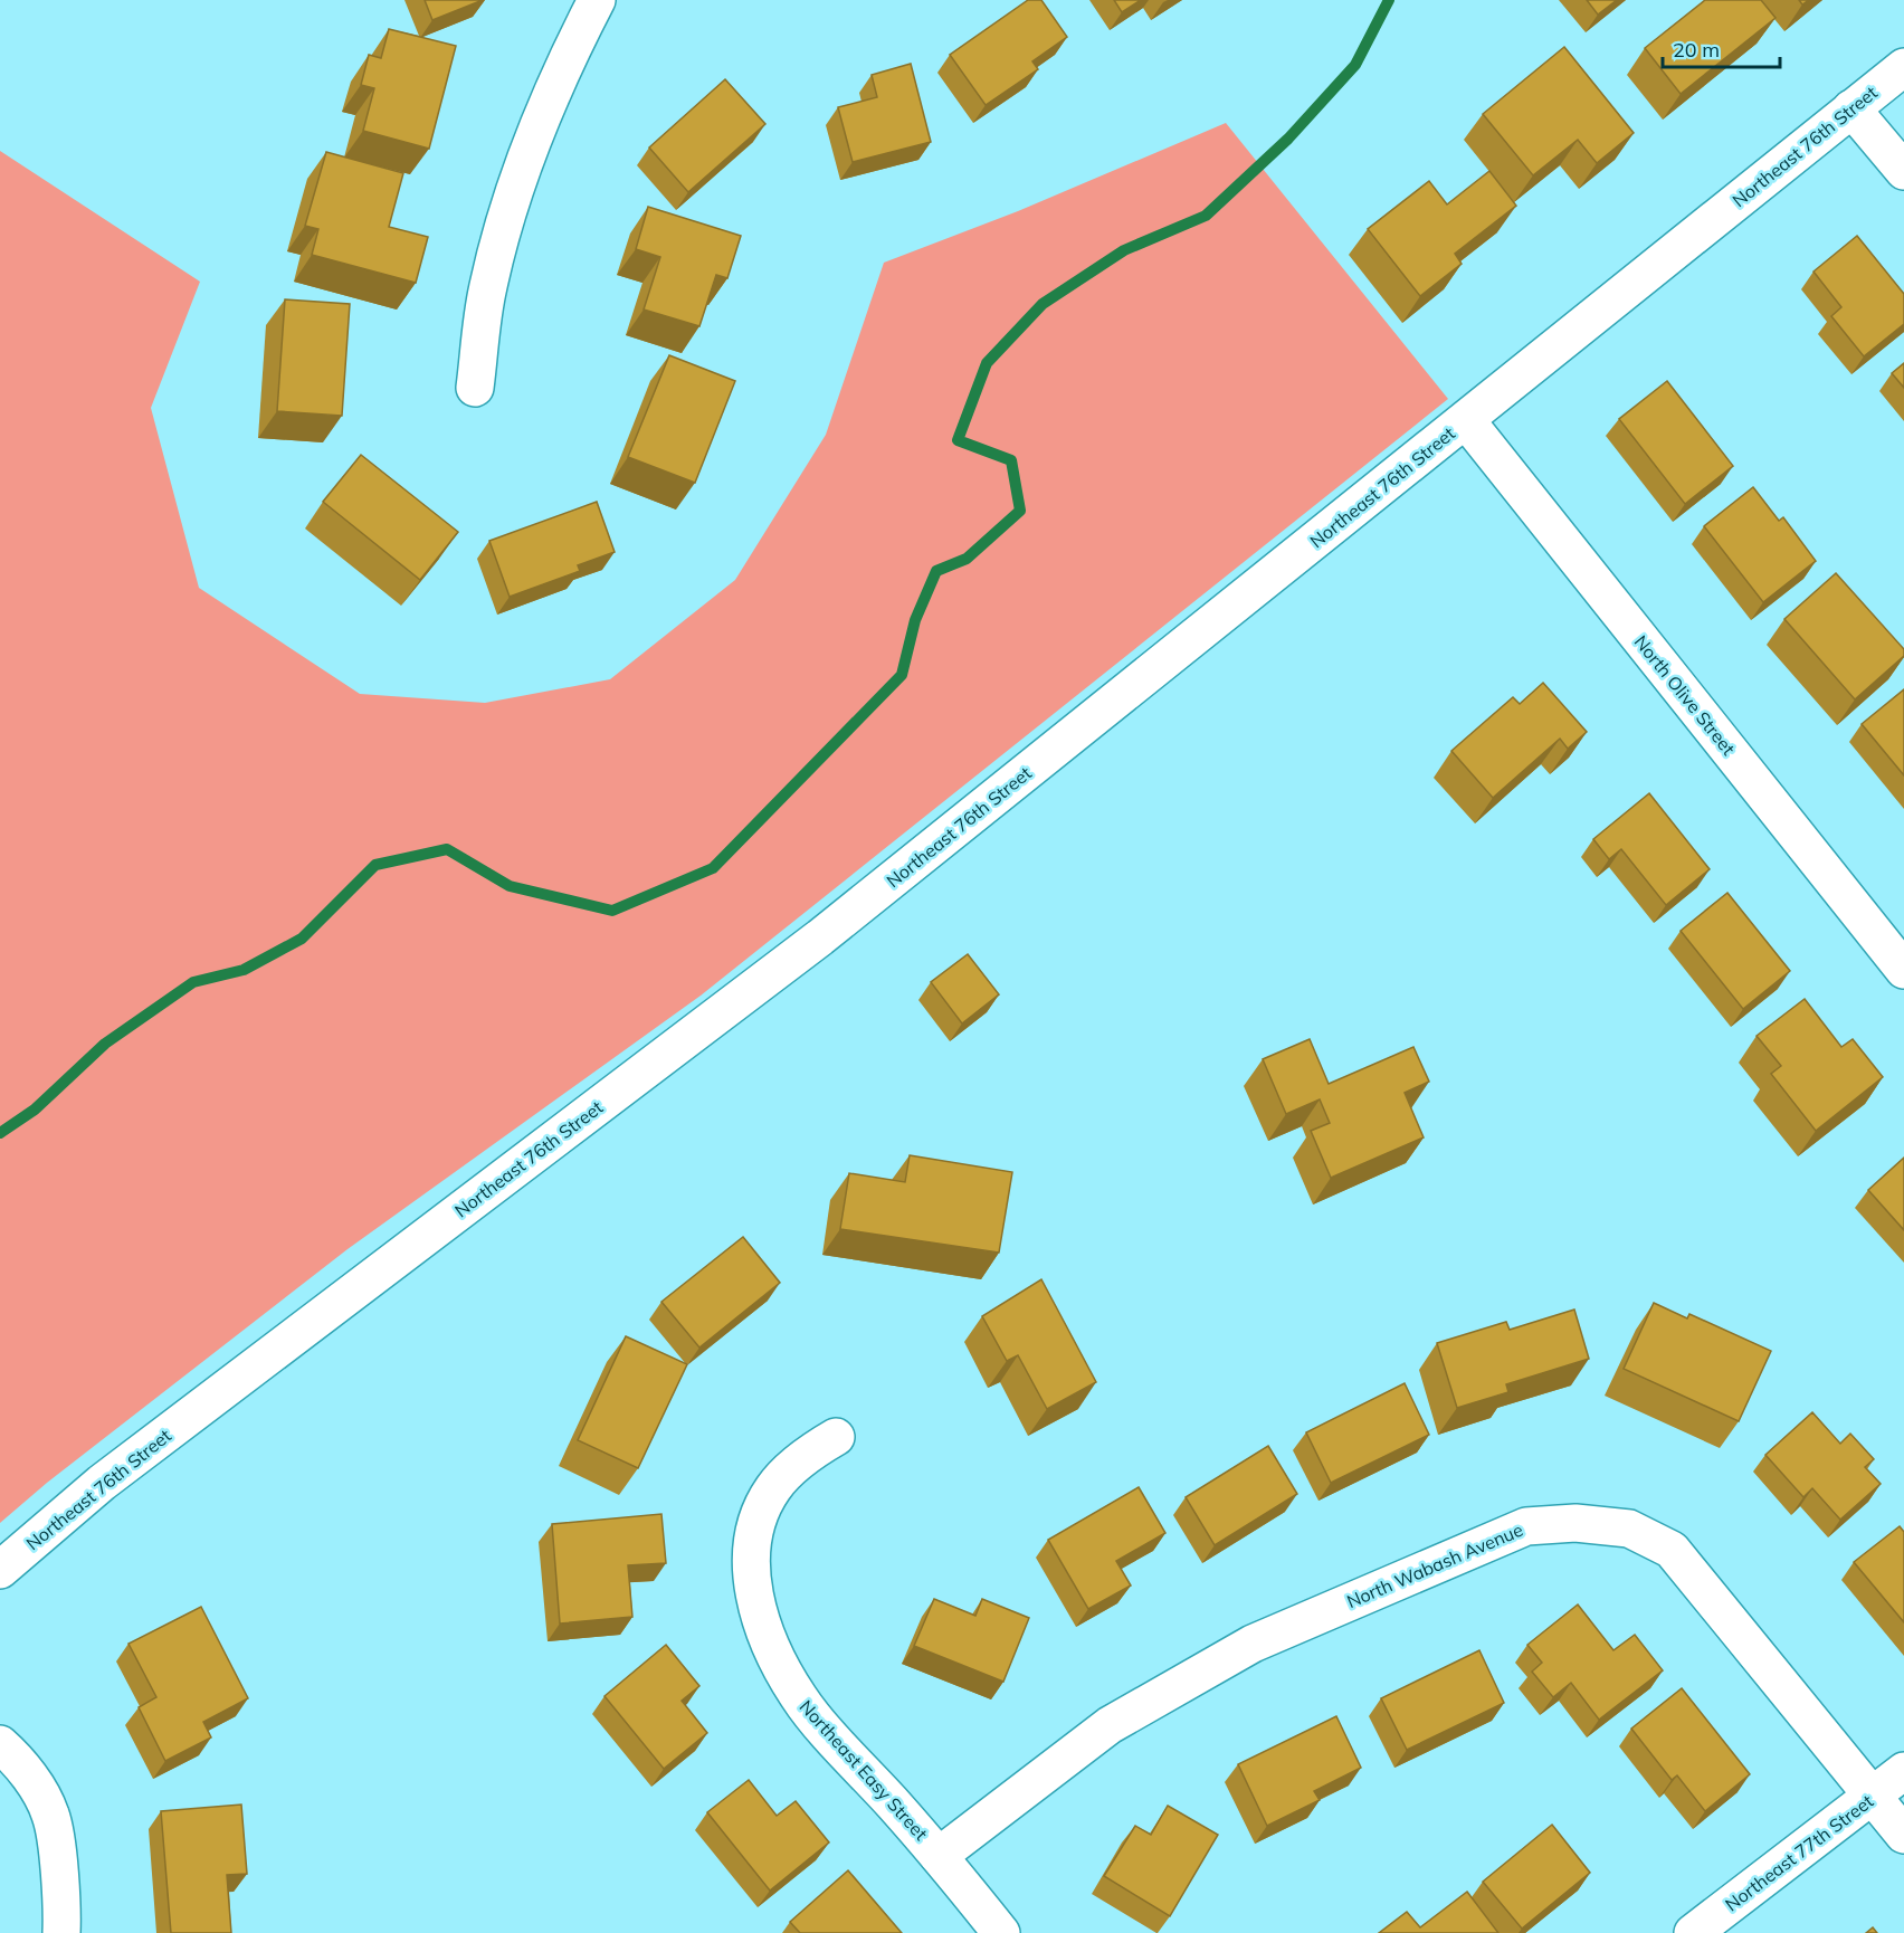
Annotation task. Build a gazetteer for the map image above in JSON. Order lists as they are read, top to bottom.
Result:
{
  "streets": {
    "street": [
      "Northeast 76th Street",
      "North Olive Street",
      "North Wabash Avenue",
      "Northeast Easy Street",
      "Northeast 77th Street"
    ]
  },
  "crossings": [
    ["Northeast 76th Street", "North Olive Street"],
    ["North Wabash Avenue", "Northeast Easy Street"],
    ["North Wabash Avenue", "Northeast 77th Street"]
  ],
  "scale_bar": "20 m"
}
